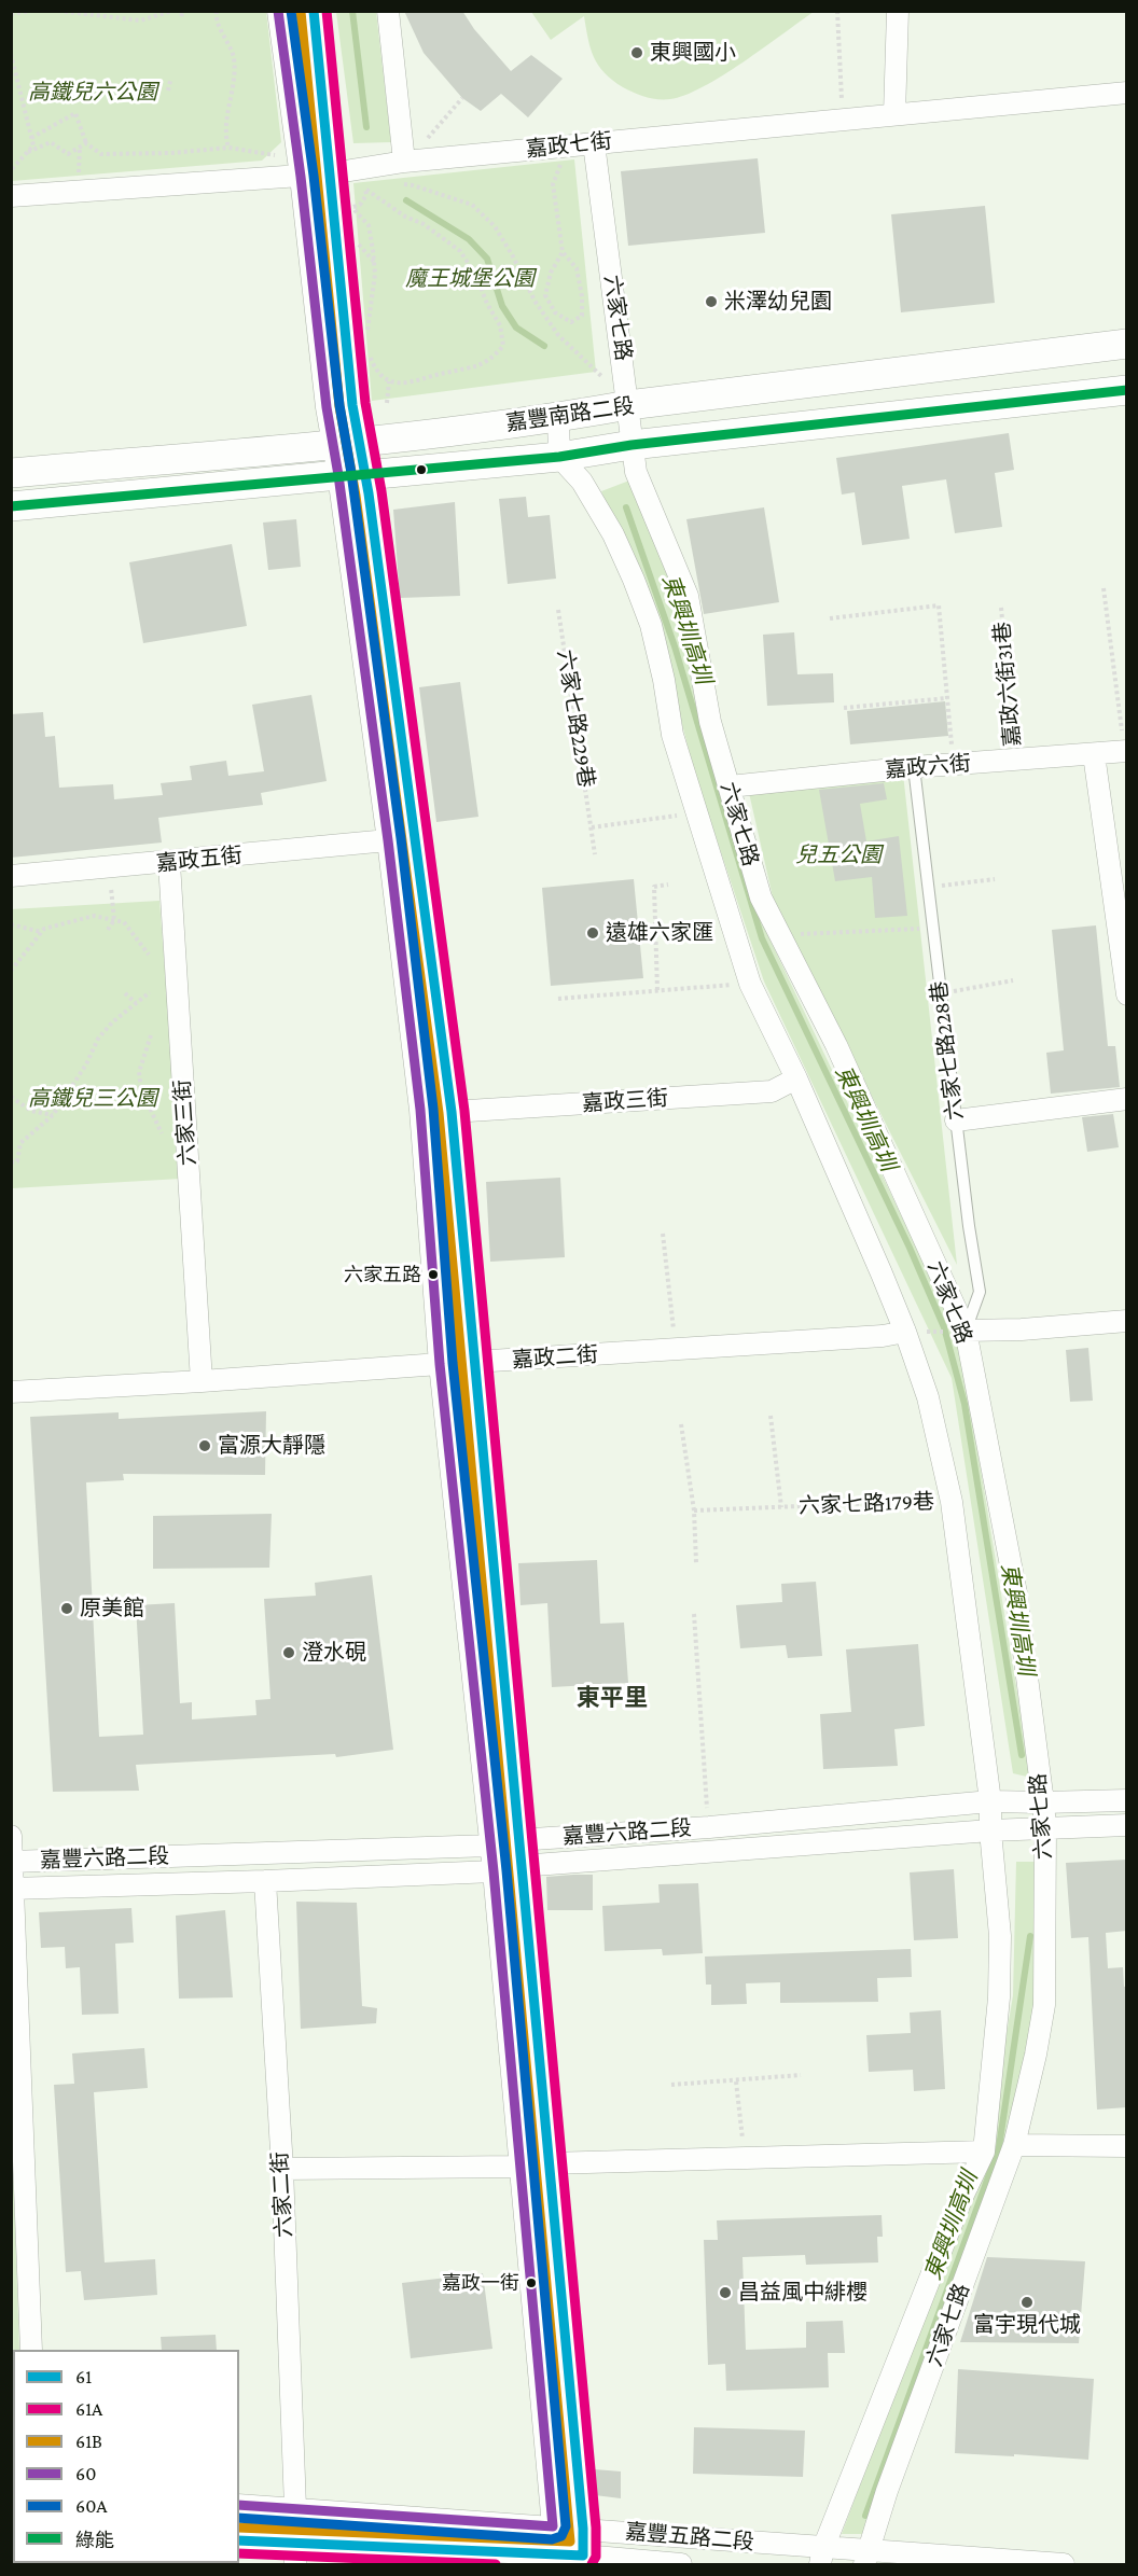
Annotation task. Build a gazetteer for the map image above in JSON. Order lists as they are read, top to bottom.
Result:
{
  "streets": {
    "street": [
      "嘉政七街",
      "六家七路",
      "嘉豐南路二段",
      "嘉政六街",
      "嘉政五街",
      "嘉政三街",
      "六家三街",
      "嘉政二街",
      "嘉豐六路二段",
      "六家二街",
      "嘉豐五路二段"
    ],
    "lane": ["六家七路228巷"],
    "path": ["嘉政六街31巷", "六家七路229巷", "六家七路179巷"]
  },
  "crossings": [
    ["嘉政七街", "六家七路"],
    ["六家七路", "嘉豐南路二段"],
    ["六家七路", "嘉政六街"],
    ["六家七路", "六家七路228巷"],
    ["六家七路", "嘉政三街"],
    ["六家七路", "嘉政二街"],
    ["六家七路", "六家七路179巷"],
    ["六家七路", "嘉豐六路二段"],
    ["六家七路", "嘉豐五路二段"],
    ["嘉政六街31巷", "嘉政六街"],
    ["嘉政六街", "六家七路228巷"],
    ["嘉政五街", "六家三街"],
    ["六家三街", "嘉政二街"],
    ["嘉豐六路二段", "六家二街"],
    ["六家二街", "嘉豐五路二段"]
  ],
  "districts": ["東平里"],
  "water": ["東興圳高圳"],
  "parks": [
    "高鐵兒六公園",
    "魔王城堡公園",
    "兒五公園",
    "高鐵兒三公園"
  ],
  "places": [
    "東興國小",
    "米澤幼兒園",
    "遠雄六家匯",
    "六家五路",
    "富源大靜隱",
    "原美館",
    "澄水硯",
    "嘉政一街",
    "昌益風中緋櫻",
    "富宇現代城"
  ],
  "lines": [
    "transit line 61",
    "transit line 61A",
    "transit line 60",
    "transit line 60A",
    "transit line 61B",
    "transit line 綠能"
  ],
  "legend": [
    "61",
    "61A",
    "61B",
    "60",
    "60A",
    "綠能"
  ]
}
